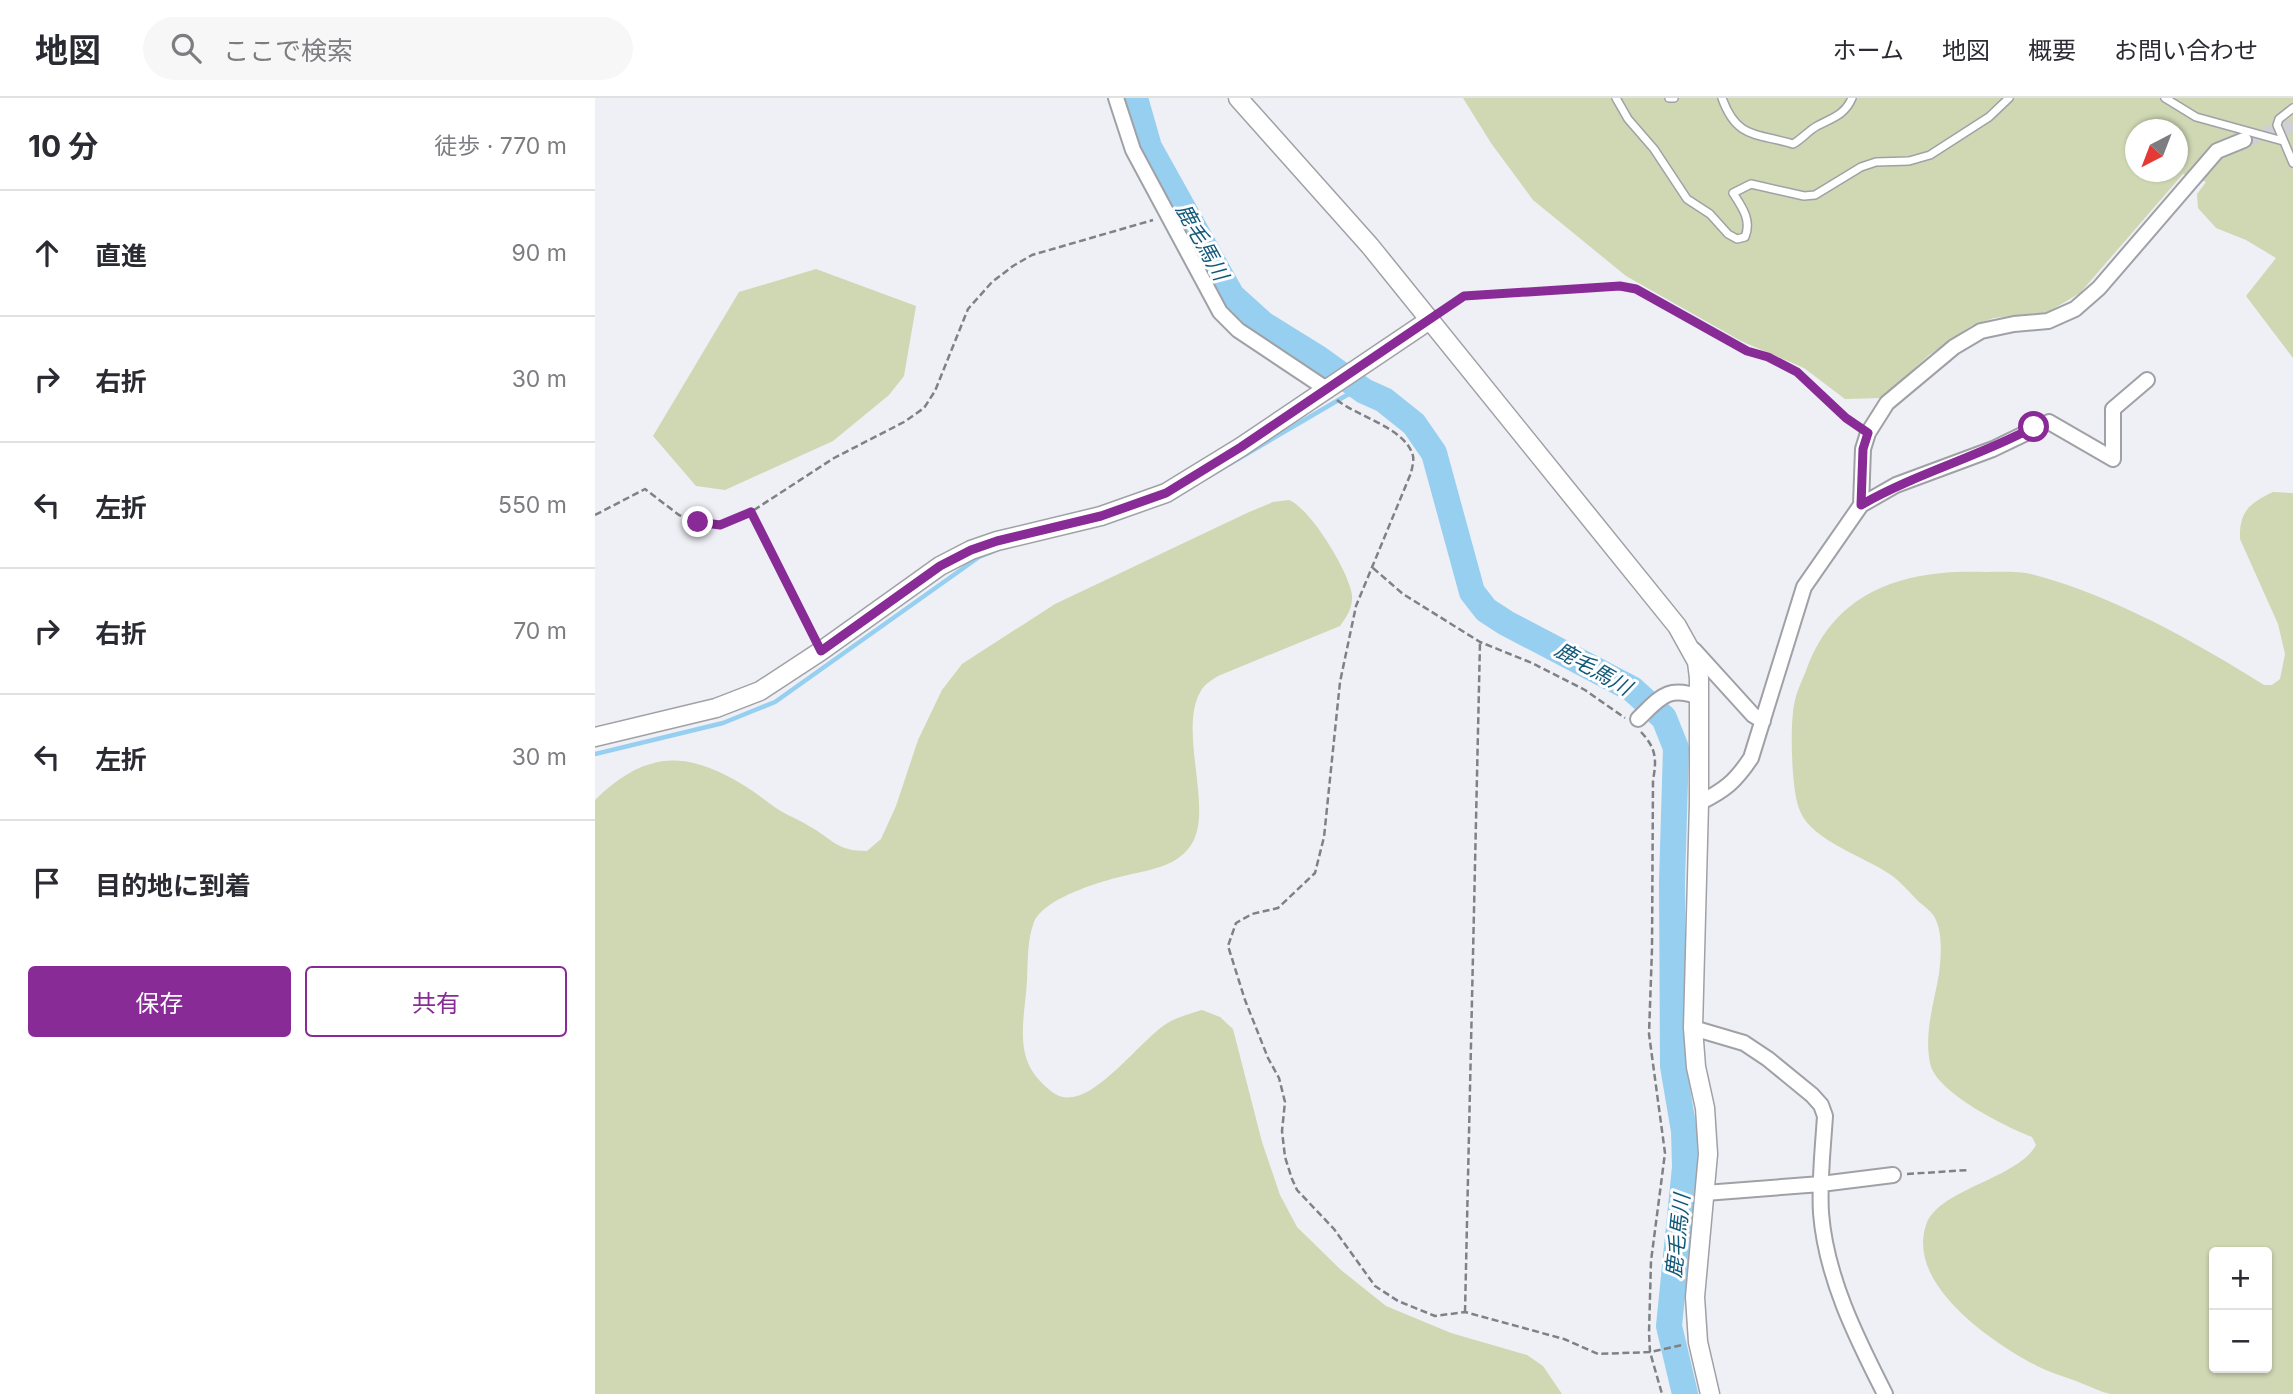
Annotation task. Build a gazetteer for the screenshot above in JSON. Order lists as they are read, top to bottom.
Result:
{
  "water": ["鹿毛馬川"],
  "north": "bottom left",
  "page": {
    "header": "地図",
    "search": "ここで検索",
    "nav": [
      "ホーム",
      "地図",
      "概要",
      "お問い合わせ"
    ],
    "heading": ["10 分", "徒歩 · 770 m"],
    "list": [
      ["直進", "90 m"],
      ["右折", "30 m"],
      ["左折", "550 m"],
      ["右折", "70 m"],
      ["左折", "30 m"],
      "目的地に到着"
    ],
    "buttons": ["保存", "共有"],
    "map_buttons": ["+", "−"]
  }
}
